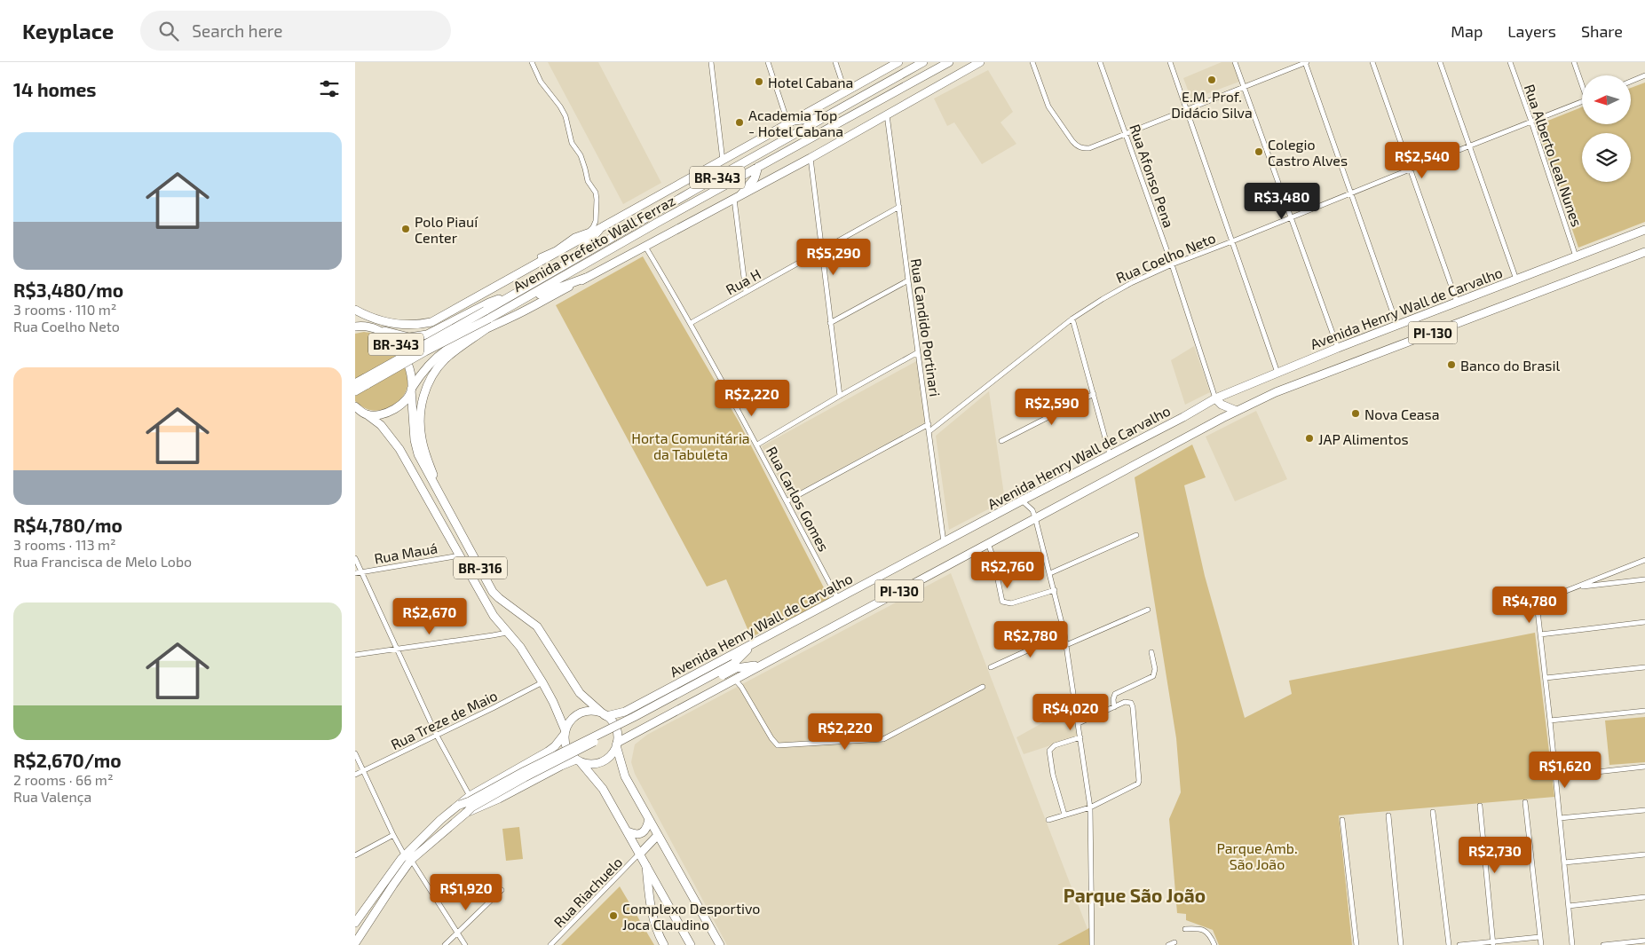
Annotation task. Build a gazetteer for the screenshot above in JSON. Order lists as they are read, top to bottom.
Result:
{
  "streets": {
    "main road": [
      "BR-343",
      "Avenida Prefeito Wall Ferraz",
      "Avenida Henry Wall de Carvalho",
      "PI-130",
      "BR-316"
    ],
    "street": [
      "Rua Alberto Leal Nunes",
      "Rua Afonso Pena",
      "Rua Coelho Neto",
      "Rua H",
      "Rua Candido Portinari",
      "Rua Carlos Gomes",
      "Rua Mauá",
      "Rua Treze de Maio",
      "Rua Riachuelo"
    ]
  },
  "crossings": [
    ["Rua Alberto Leal Nunes", "Rua Coelho Neto"],
    ["Rua Alberto Leal Nunes", "Avenida Henry Wall de Carvalho"],
    ["Rua Afonso Pena", "Rua Coelho Neto"],
    ["Rua Afonso Pena", "Avenida Henry Wall de Carvalho"],
    ["BR-343", "Avenida Prefeito Wall Ferraz"],
    ["BR-343", "BR-316"],
    ["Avenida Prefeito Wall Ferraz", "Rua Candido Portinari"],
    ["Avenida Prefeito Wall Ferraz", "Rua Carlos Gomes"],
    ["Avenida Prefeito Wall Ferraz", "BR-316"],
    ["Rua Coelho Neto", "Rua Candido Portinari"],
    ["Rua H", "Rua Candido Portinari"],
    ["Rua H", "Rua Carlos Gomes"],
    ["Avenida Henry Wall de Carvalho", "Rua Candido Portinari"],
    ["Avenida Henry Wall de Carvalho", "PI-130"],
    ["Avenida Henry Wall de Carvalho", "Rua Carlos Gomes"],
    ["Avenida Henry Wall de Carvalho", "BR-316"],
    ["PI-130", "BR-316"],
    ["Rua Mauá", "BR-316"],
    ["BR-316", "Rua Treze de Maio"],
    ["BR-316", "Rua Riachuelo"]
  ],
  "districts": ["Parque São João"],
  "parks": ["Horta Comunitária da Tabuleta", "Parque Amb. São João"],
  "places": [
    "E.M. Prof. Didácio Silva",
    "Hotel Cabana",
    "Academia Top - Hotel Cabana",
    "Colegio Castro Alves",
    "Polo Piauí Center",
    "Banco do Brasil",
    "Nova Ceasa",
    "JAP Alimentos",
    "Complexo Desportivo Joca Claudino"
  ],
  "north": "left",
  "page": {
    "header": "Keyplace",
    "search": "Search here",
    "nav": ["Map", "Layers", "Share"],
    "heading": "14 homes",
    "list": [
      {
        "name": "R$3,480/mo",
        "note": "3 rooms · 110 m² · Rua Coelho Neto"
      },
      {
        "name": "R$4,780/mo",
        "note": "3 rooms · 113 m² · Rua Francisca de Melo Lobo"
      },
      {
        "name": "R$2,670/mo",
        "note": "2 rooms · 66 m² · Rua Valença"
      }
    ],
    "price": [
      "R$2,540",
      "R$3,480",
      "R$5,290",
      "R$2,220",
      "R$2,590",
      "R$2,760",
      "R$4,780",
      "R$2,670",
      "R$2,780",
      "R$4,020",
      "R$2,220",
      "R$1,620",
      "R$2,730",
      "R$1,920"
    ]
  }
}
